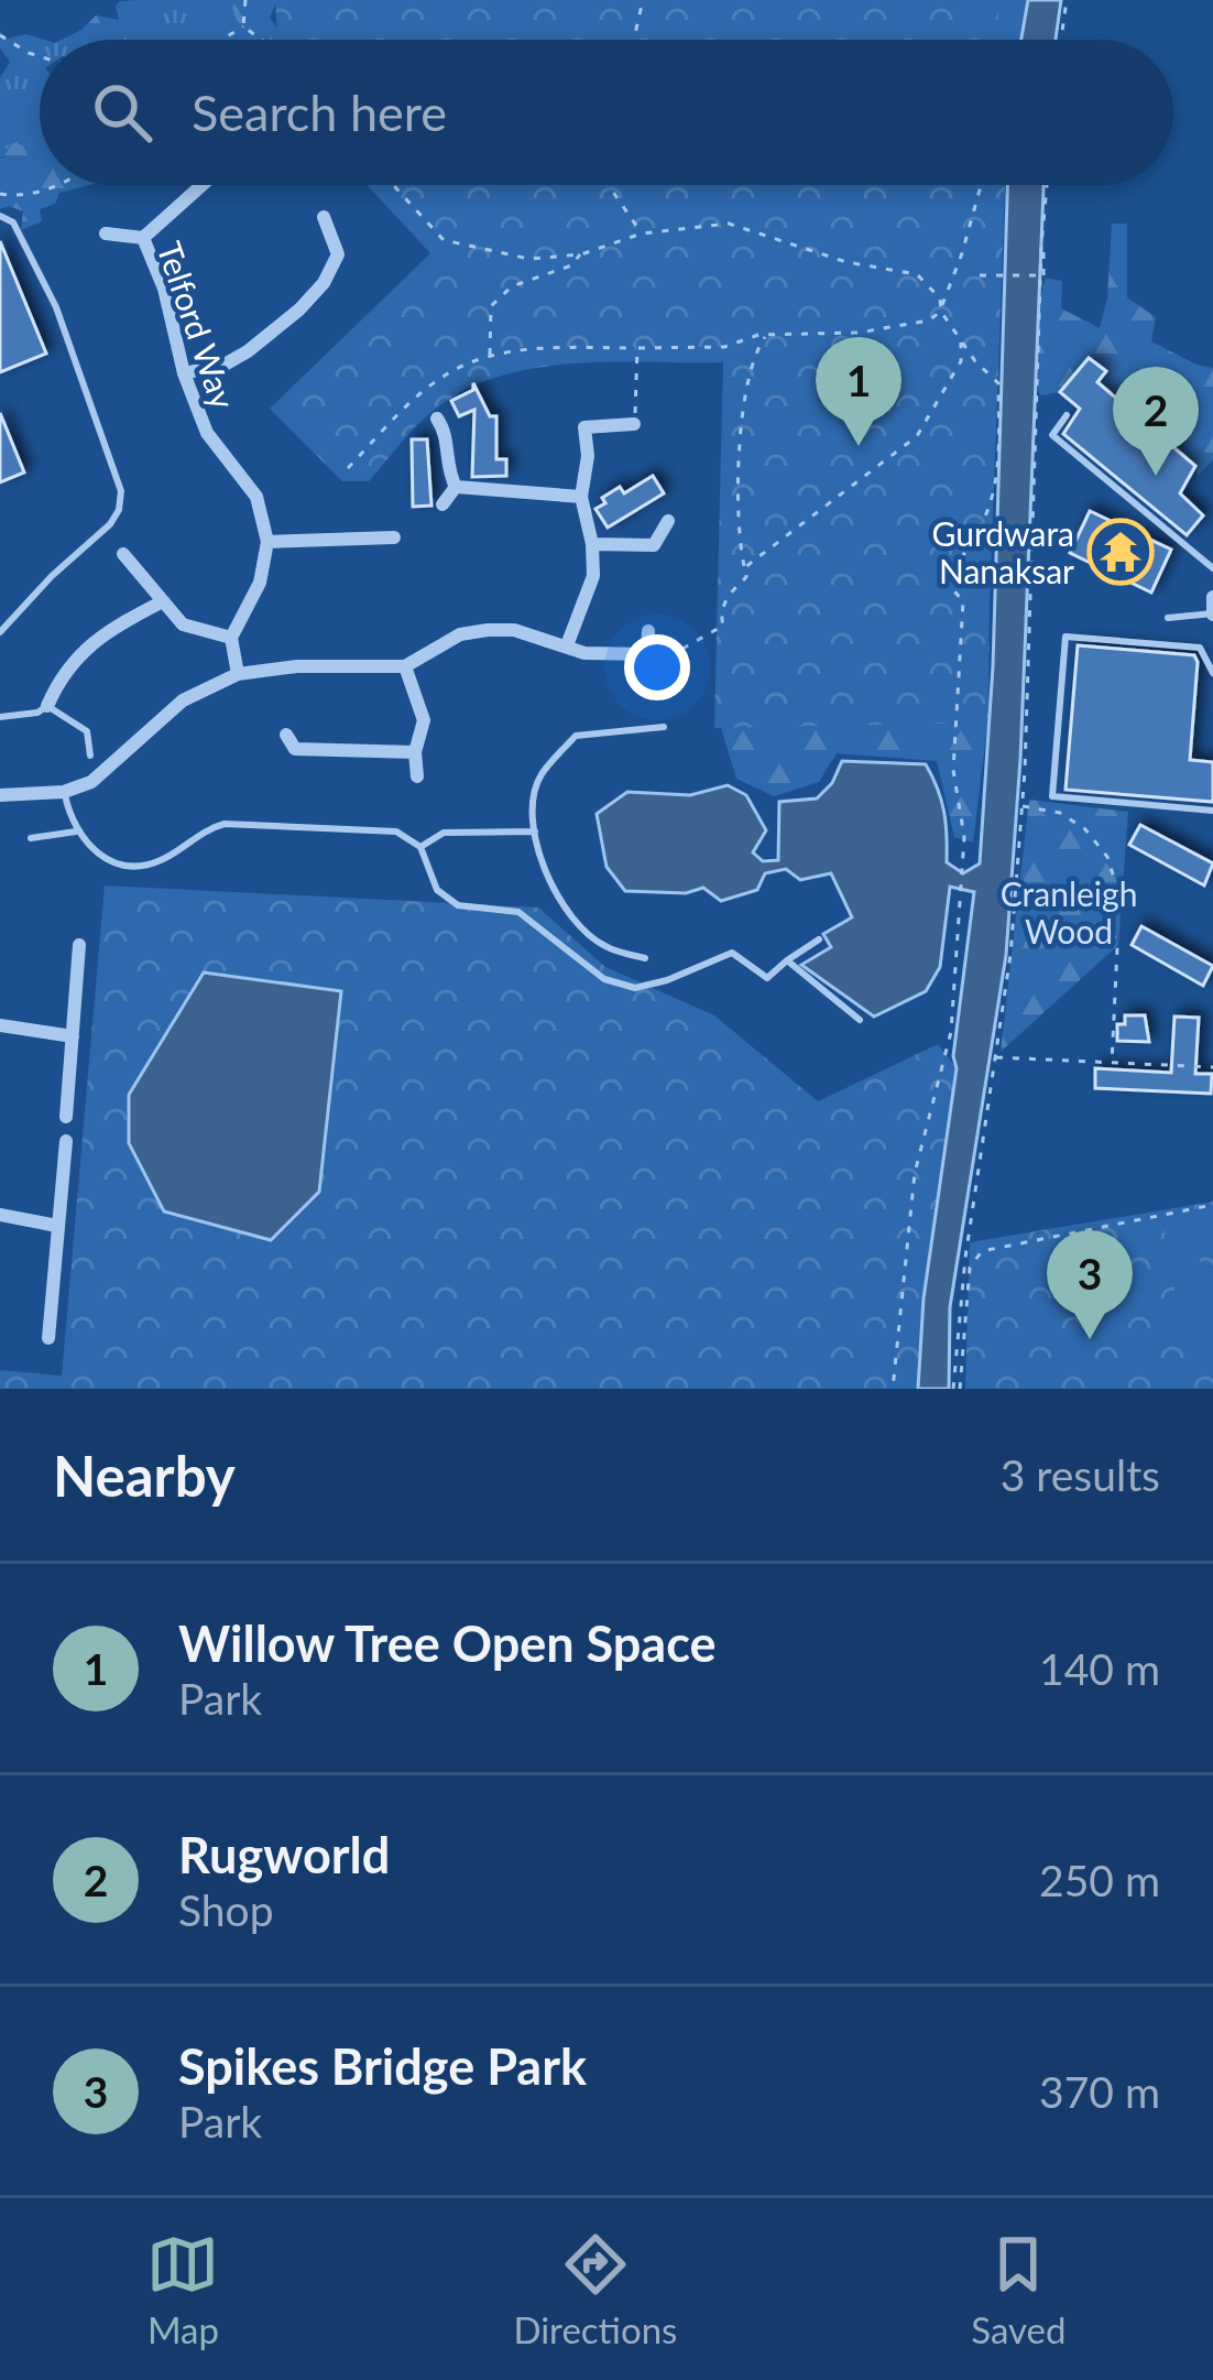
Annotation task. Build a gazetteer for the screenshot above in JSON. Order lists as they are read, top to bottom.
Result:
{
  "streets": {
    "street": ["Telford Way"]
  },
  "parks": ["Cranleigh Wood"],
  "places": {
    "temple": ["Gurdwara Nanaksar"]
  },
  "page": {
    "search": "Search here",
    "pins": ["1", "2", "3"],
    "heading": ["Nearby", "3 results"],
    "list": [
      {
        "mark": "1",
        "name": "Willow Tree Open Space",
        "note": "Park",
        "value": "140 m"
      },
      {
        "mark": "2",
        "name": "Rugworld",
        "note": "Shop",
        "value": "250 m"
      },
      {
        "mark": "3",
        "name": "Spikes Bridge Park",
        "note": "Park",
        "value": "370 m"
      }
    ],
    "nav": ["Map", "Directions", "Saved"]
  }
}
